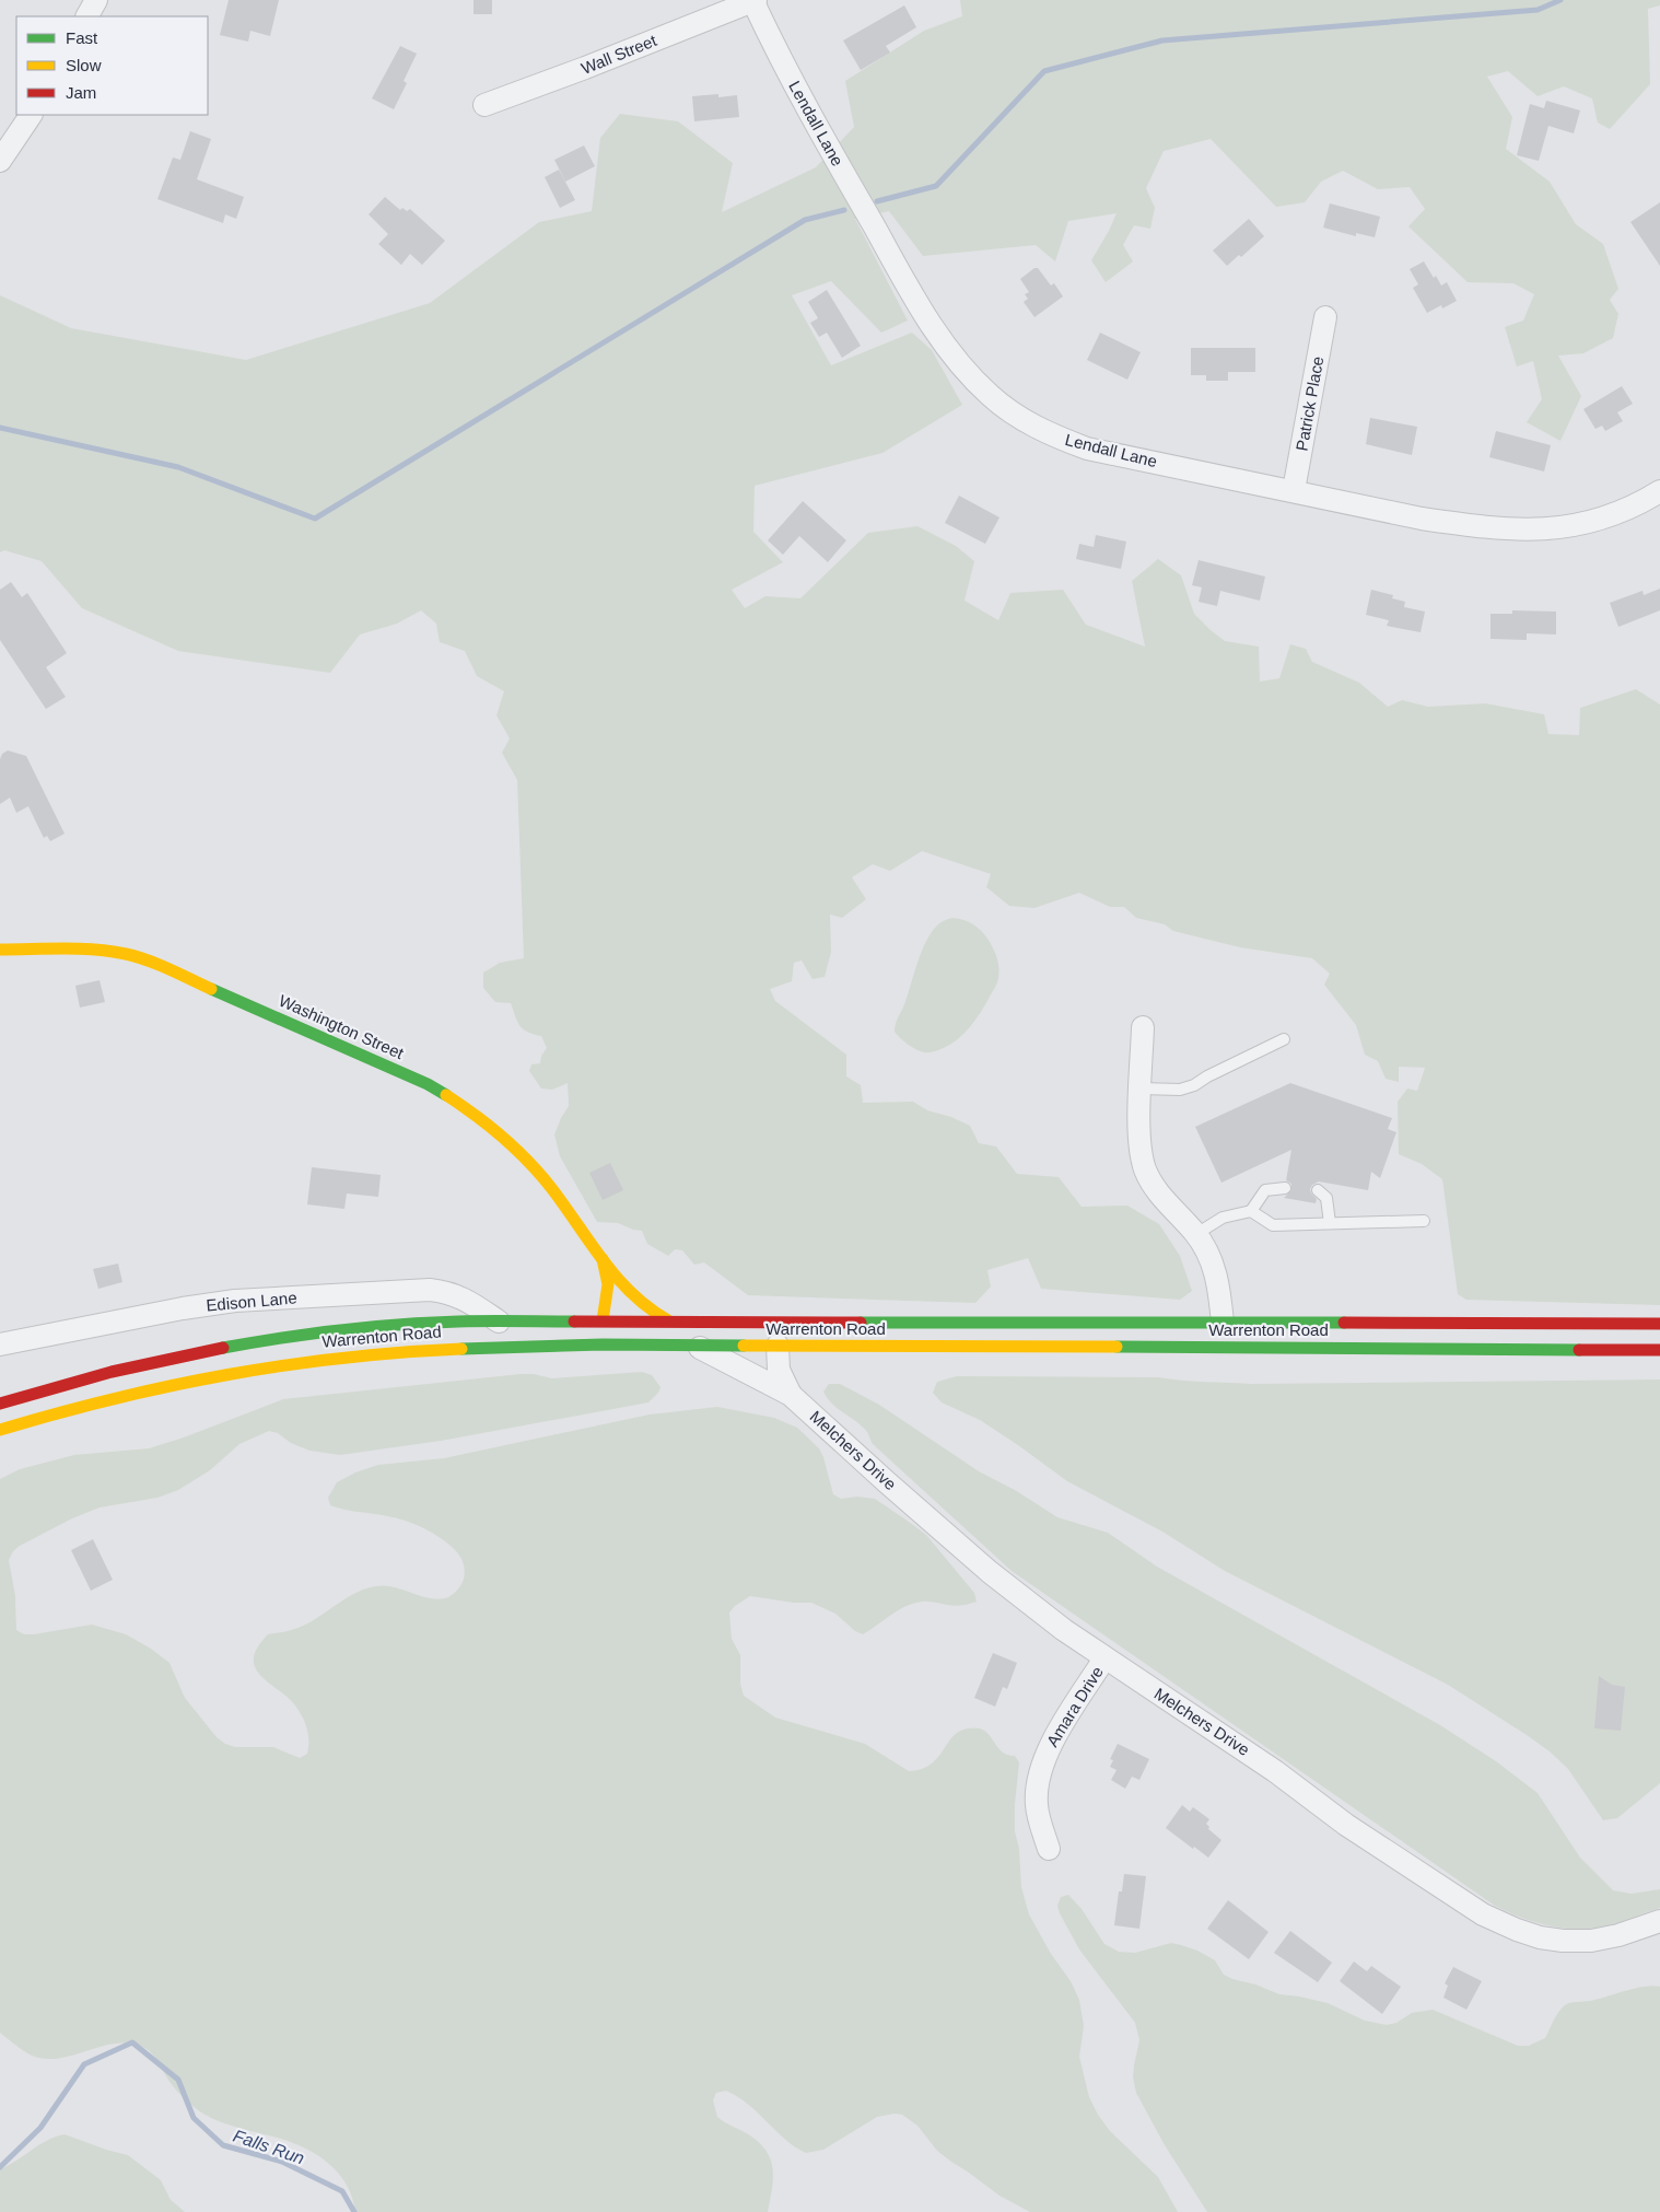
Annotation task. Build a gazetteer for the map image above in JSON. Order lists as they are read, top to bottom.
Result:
{
  "streets": {
    "main road": ["Washington Street", "Warrenton Road"],
    "street": [
      "Wall Street",
      "Lendall Lane",
      "Patrick Place",
      "Edison Lane",
      "Melchers Drive",
      "Amara Drive"
    ]
  },
  "crossings": [
    ["Wall Street", "Lendall Lane"],
    ["Lendall Lane", "Patrick Place"],
    ["Washington Street", "Warrenton Road"],
    ["Edison Lane", "Warrenton Road"],
    ["Warrenton Road", "Melchers Drive"],
    ["Melchers Drive", "Amara Drive"]
  ],
  "water": ["Falls Run"],
  "legend": ["Fast", "Slow", "Jam"]
}
